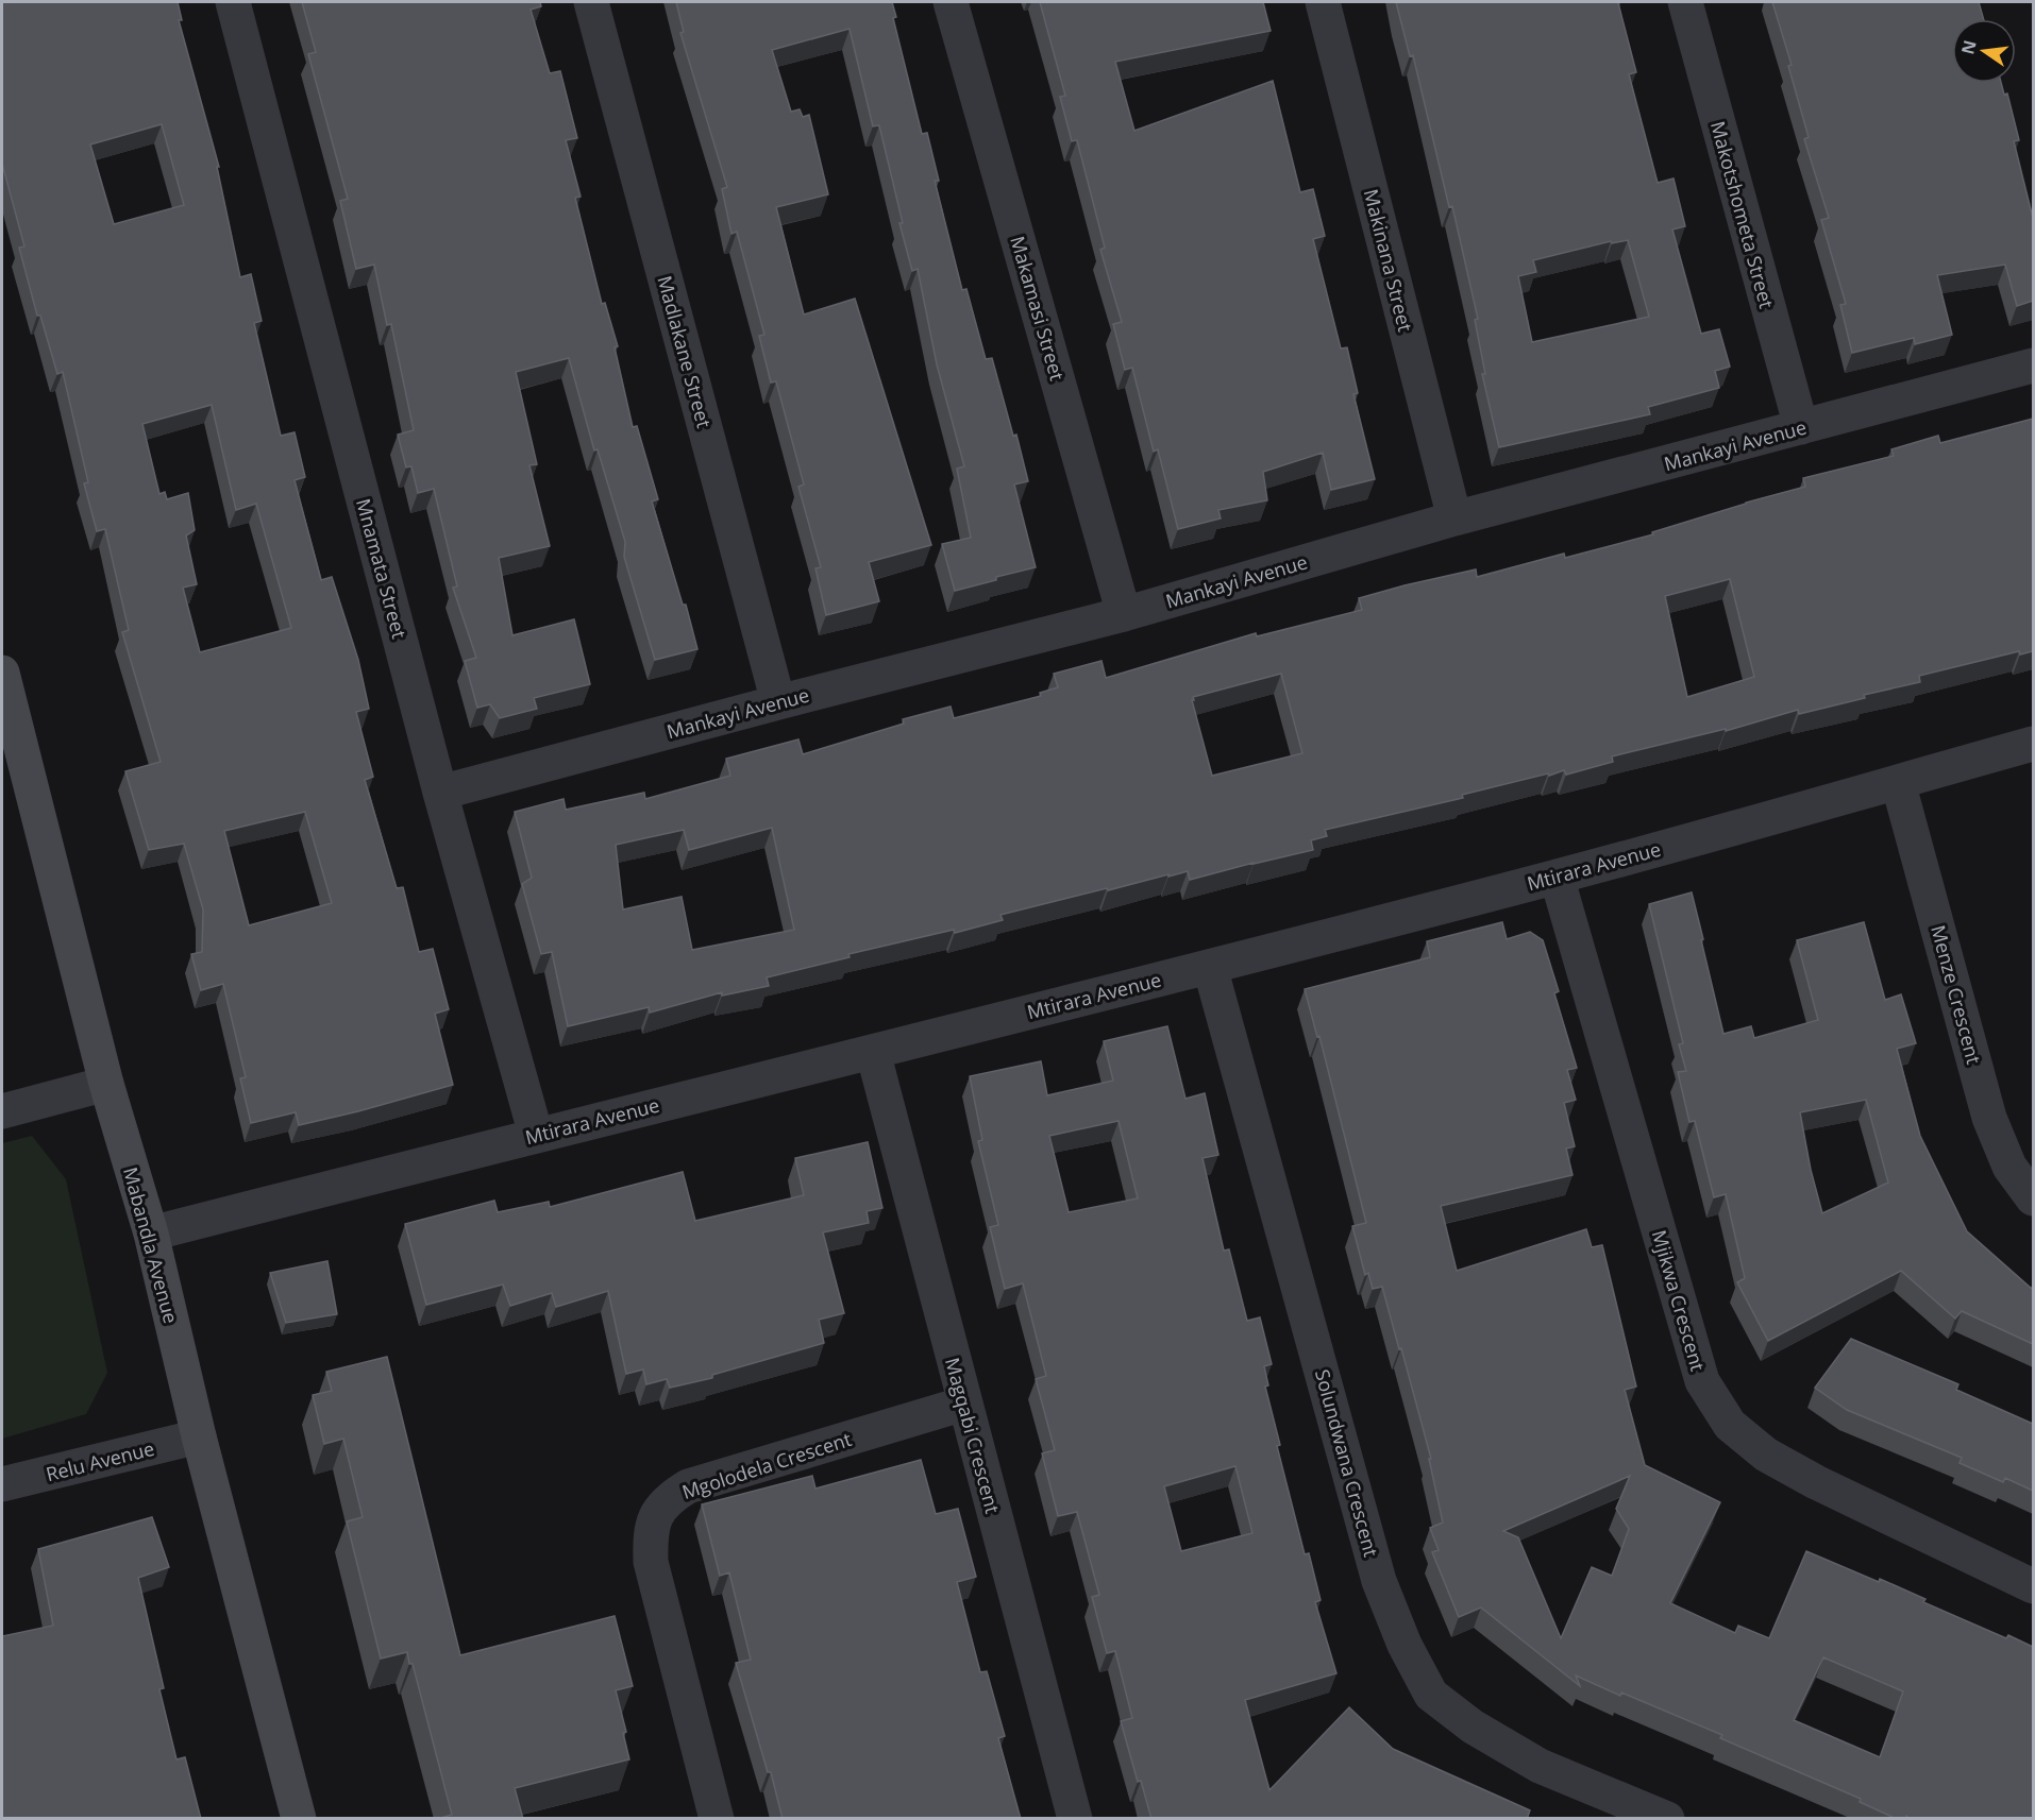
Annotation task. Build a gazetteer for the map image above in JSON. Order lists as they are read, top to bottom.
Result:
{
  "streets": {
    "street": [
      "Makotshometa Street",
      "Makinana Street",
      "Makamasi Street",
      "Madlakane Street",
      "Mankayi Avenue",
      "Mnamata Street",
      "Mtirara Avenue",
      "Menze Crescent",
      "Mabandla Avenue",
      "Mjikwa Crescent",
      "Magqabi Crescent",
      "Relu Avenue",
      "Solundwana Crescent",
      "Mgolodela Crescent"
    ]
  },
  "crossings": [
    ["Makotshometa Street", "Mankayi Avenue"],
    ["Makinana Street", "Mankayi Avenue"],
    ["Makamasi Street", "Mankayi Avenue"],
    ["Madlakane Street", "Mankayi Avenue"],
    ["Mankayi Avenue", "Mnamata Street"],
    ["Mnamata Street", "Mtirara Avenue"],
    ["Mtirara Avenue", "Menze Crescent"],
    ["Mtirara Avenue", "Mabandla Avenue"],
    ["Mtirara Avenue", "Mjikwa Crescent"],
    ["Mtirara Avenue", "Magqabi Crescent"],
    ["Mtirara Avenue", "Solundwana Crescent"],
    ["Mabandla Avenue", "Relu Avenue"],
    ["Magqabi Crescent", "Mgolodela Crescent"]
  ],
  "north": "left"
}
